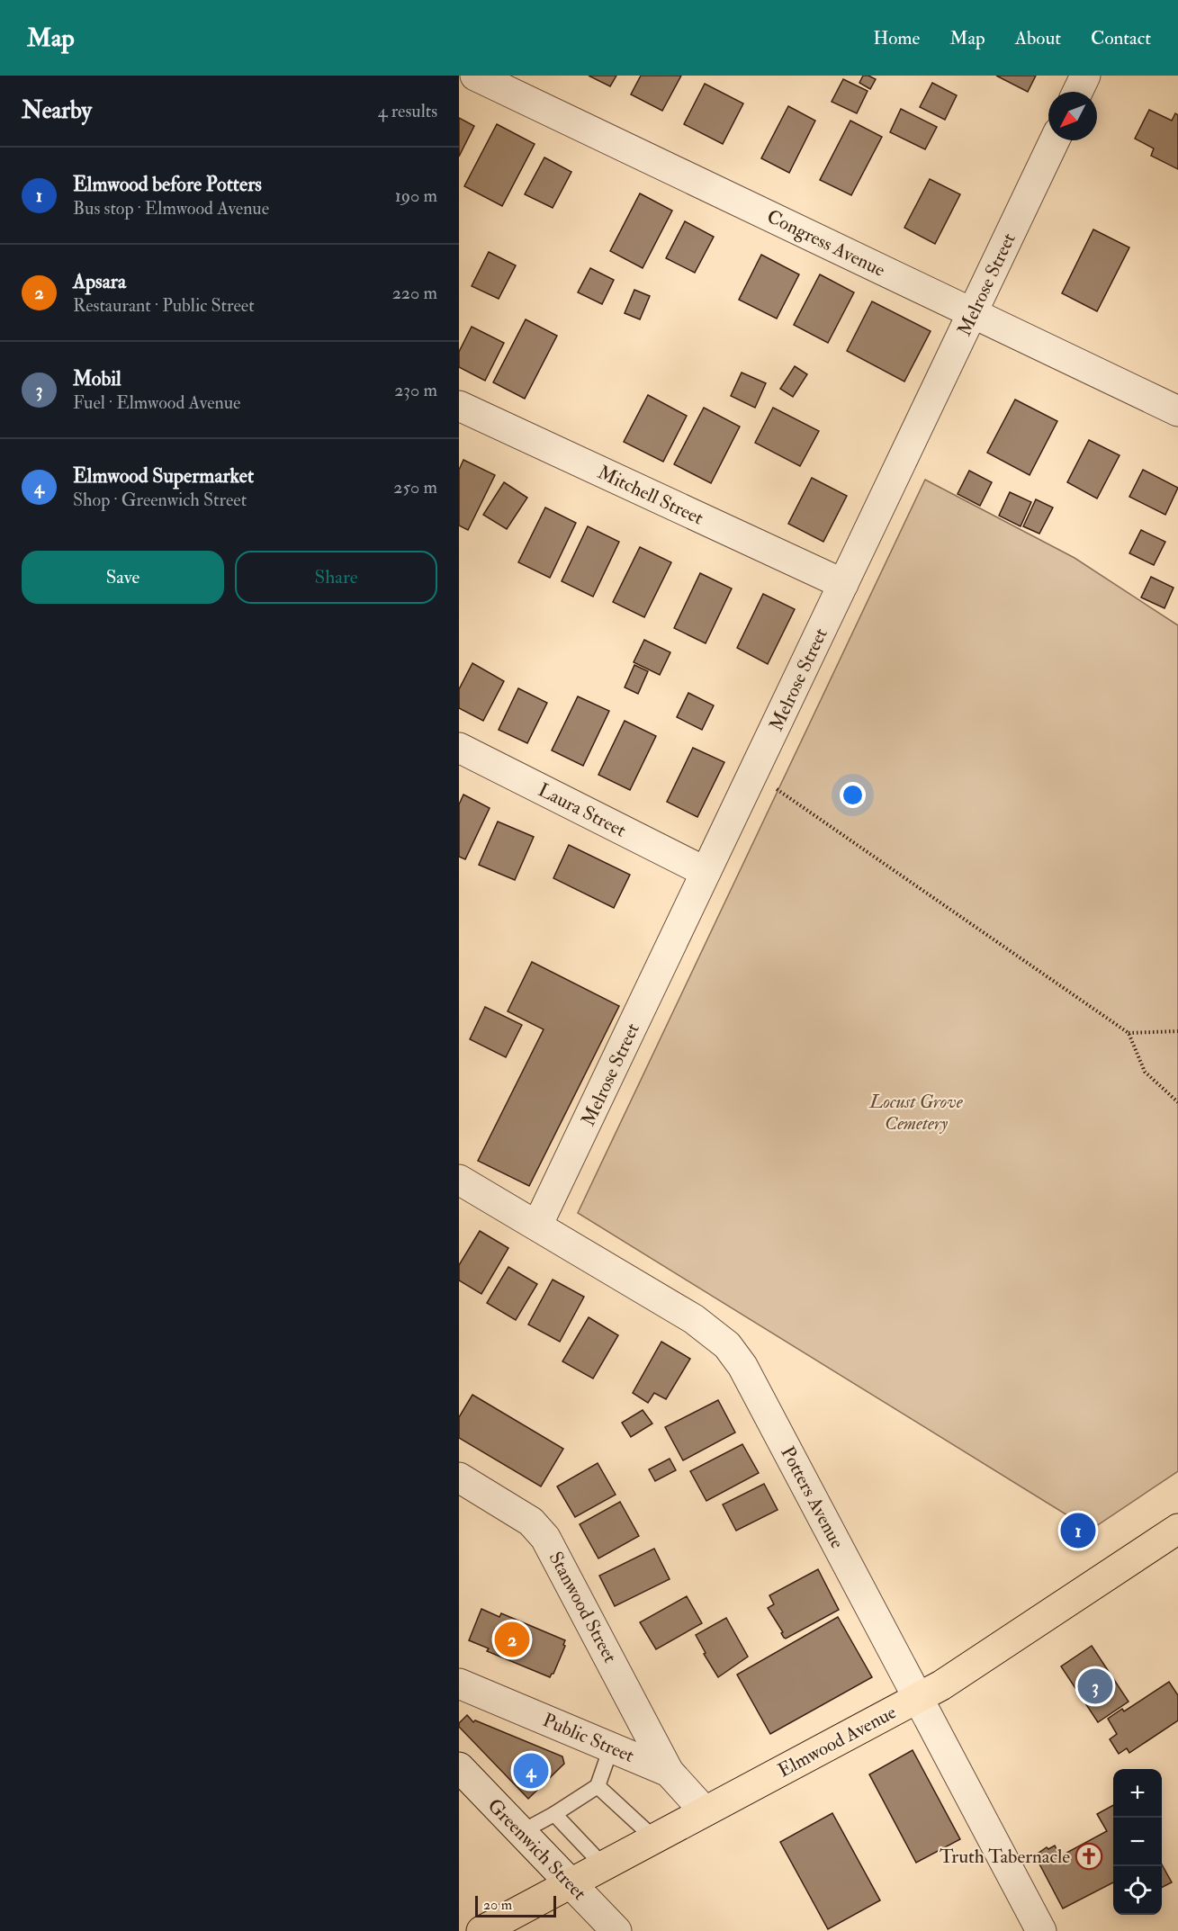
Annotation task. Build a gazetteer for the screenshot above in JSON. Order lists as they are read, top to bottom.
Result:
{
  "streets": {
    "main road": ["Elmwood Avenue"],
    "street": [
      "Congress Avenue",
      "Melrose Street",
      "Mitchell Street",
      "Laura Street",
      "Potters Avenue",
      "Stanwood Street",
      "Public Street",
      "Greenwich Street"
    ]
  },
  "crossings": [
    ["Congress Avenue", "Melrose Street"],
    ["Melrose Street", "Mitchell Street"],
    ["Melrose Street", "Laura Street"],
    ["Melrose Street", "Potters Avenue"],
    ["Potters Avenue", "Elmwood Avenue"],
    ["Stanwood Street", "Public Street"],
    ["Public Street", "Elmwood Avenue"],
    ["Elmwood Avenue", "Greenwich Street"]
  ],
  "parks": ["Locust Grove Cemetery"],
  "places": {
    "church": ["Truth Tabernacle"]
  },
  "scale_bar": "20 m",
  "north": "bottom left",
  "page": {
    "header": "Map",
    "nav": [
      "Home",
      "Map",
      "About",
      "Contact"
    ],
    "heading": ["Nearby", "4 results"],
    "list": [
      {
        "mark": "1",
        "name": "Elmwood before Potters",
        "note": "Bus stop · Elmwood Avenue",
        "value": "190 m"
      },
      {
        "mark": "2",
        "name": "Apsara",
        "note": "Restaurant · Public Street",
        "value": "220 m"
      },
      {
        "mark": "3",
        "name": "Mobil",
        "note": "Fuel · Elmwood Avenue",
        "value": "230 m"
      },
      {
        "mark": "4",
        "name": "Elmwood Supermarket",
        "note": "Shop · Greenwich Street",
        "value": "250 m"
      }
    ],
    "buttons": ["Save", "Share"],
    "pins": [
      "1",
      "2",
      "3",
      "4"
    ],
    "map_buttons": ["+", "−"],
    "scale": "20 m"
  }
}
